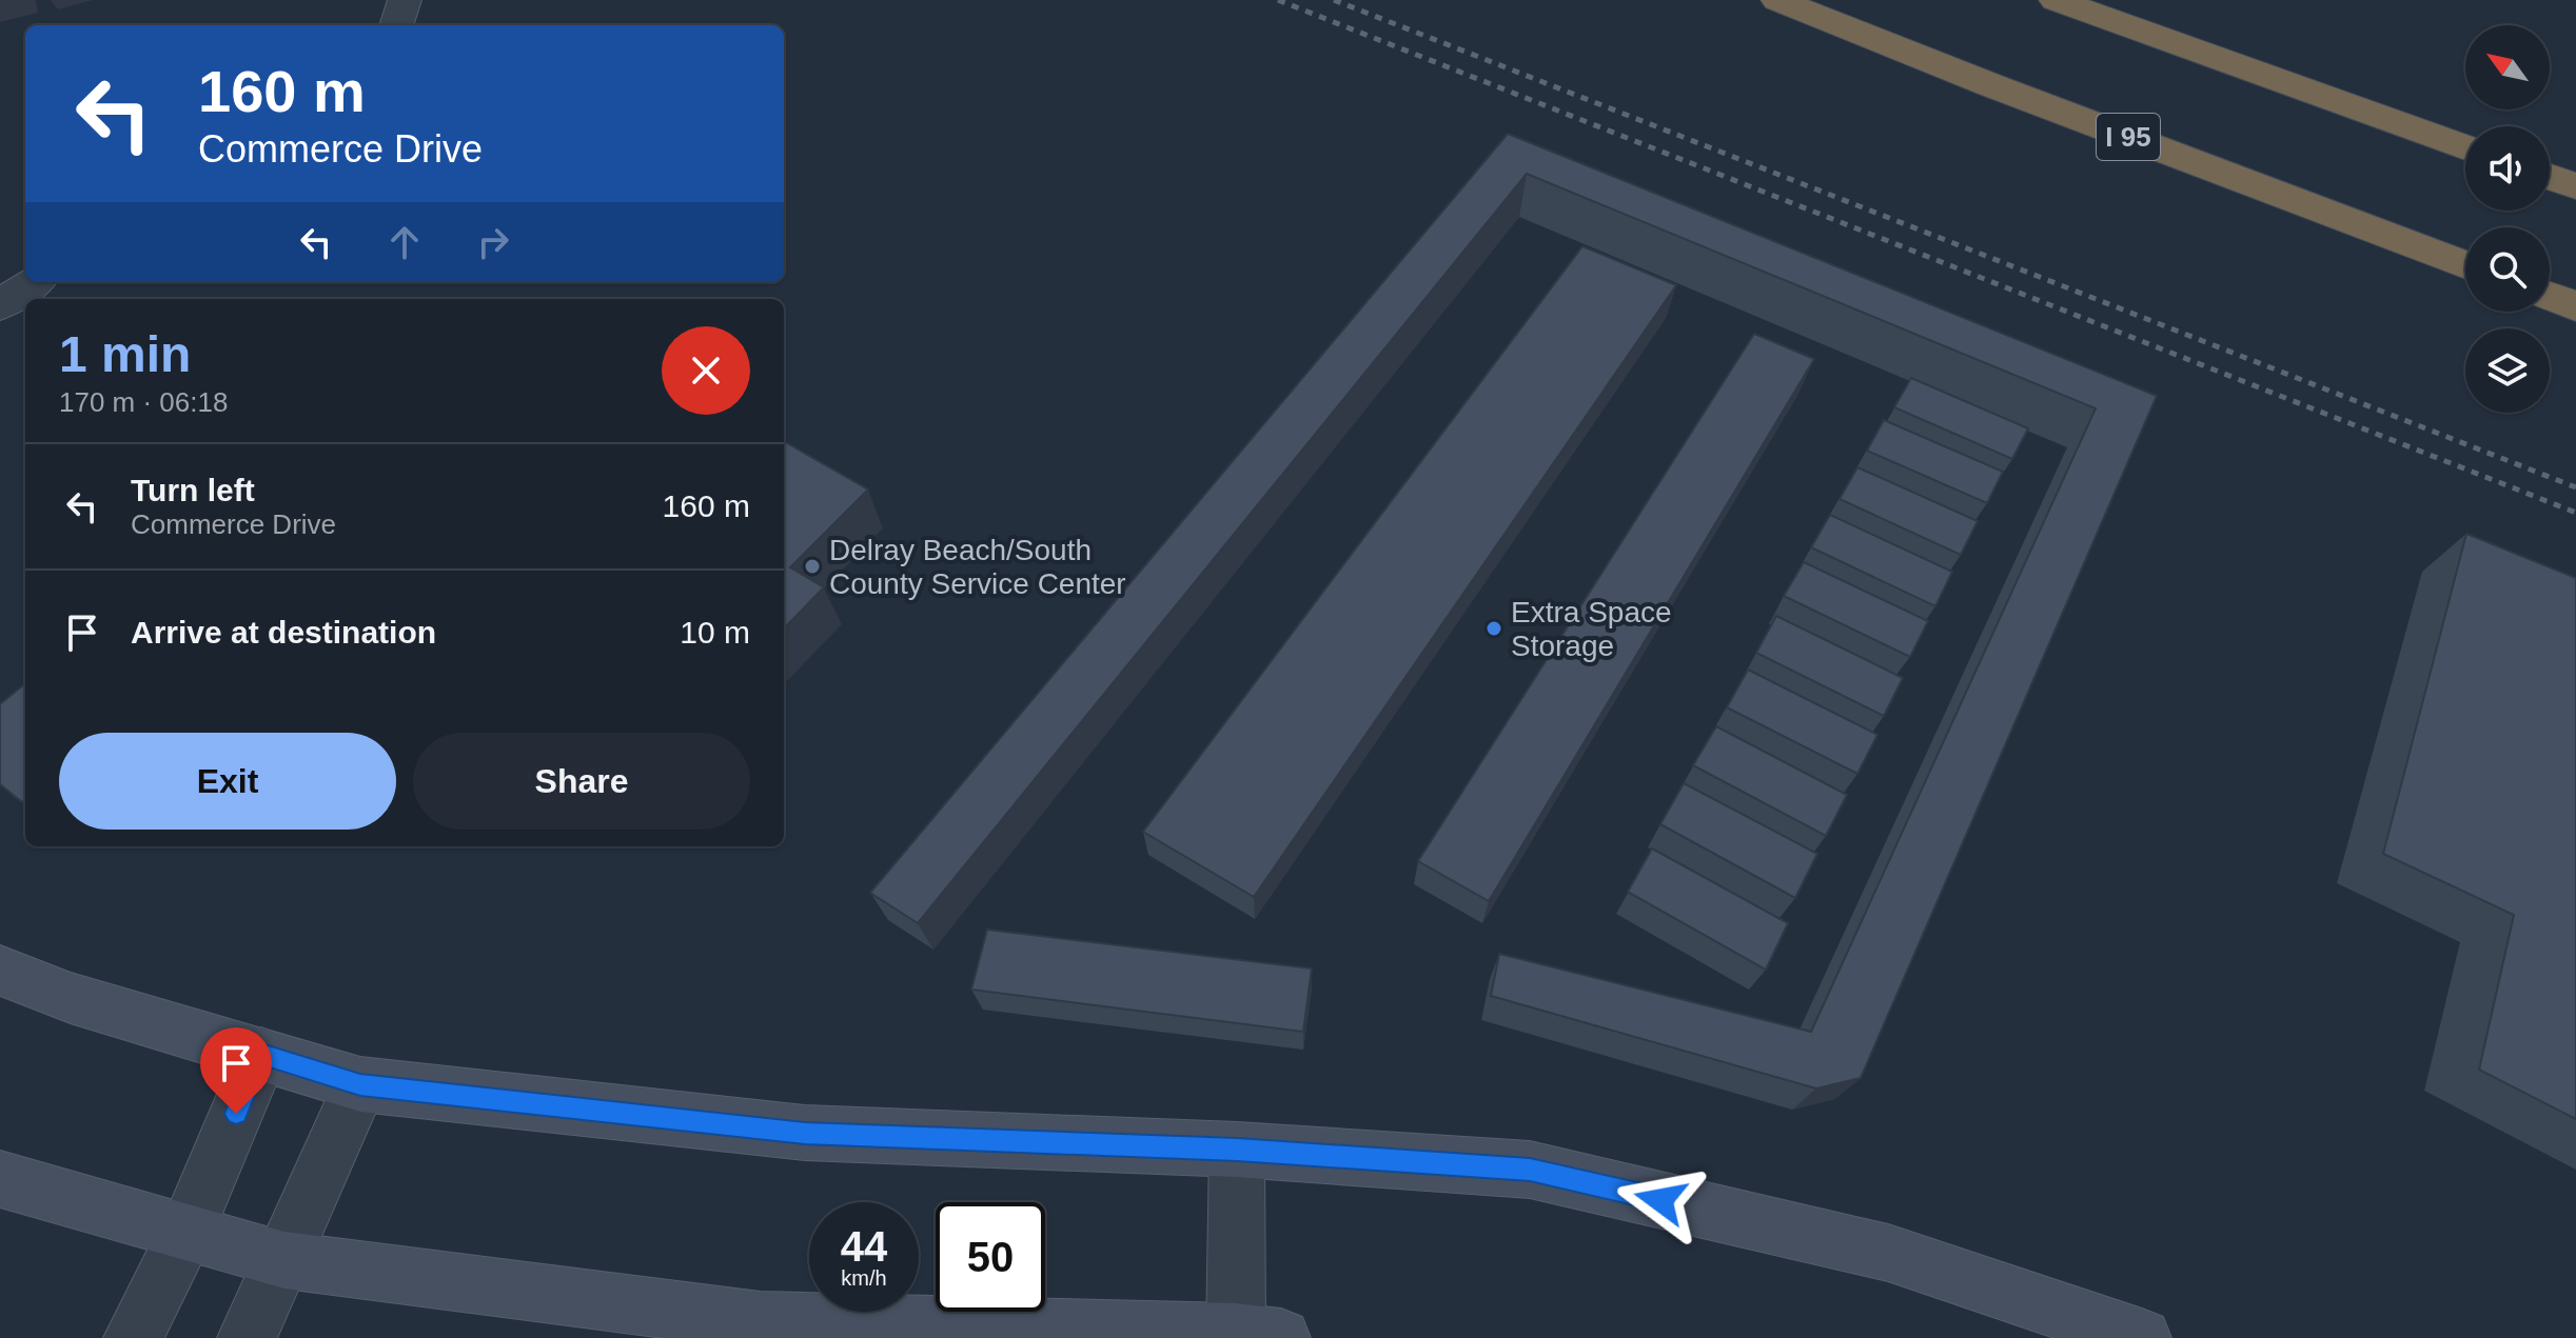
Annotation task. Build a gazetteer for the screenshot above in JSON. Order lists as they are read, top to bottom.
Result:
{
  "streets": {
    "highway": ["I 95"]
  },
  "places": ["Delray Beach/South County Service Center", "Extra Space Storage"],
  "north": "top left",
  "page": {
    "turn": ["160 m", "Commerce Drive"],
    "heading": ["1 min", "170 m · 06:18"],
    "list": [
      {
        "name": "Turn left",
        "note": "Commerce Drive",
        "value": "160 m"
      },
      {
        "name": "Arrive at destination",
        "value": "10 m"
      }
    ],
    "buttons": ["Exit", "Share"],
    "speed": "44 km/h",
    "limit": "50"
  }
}
